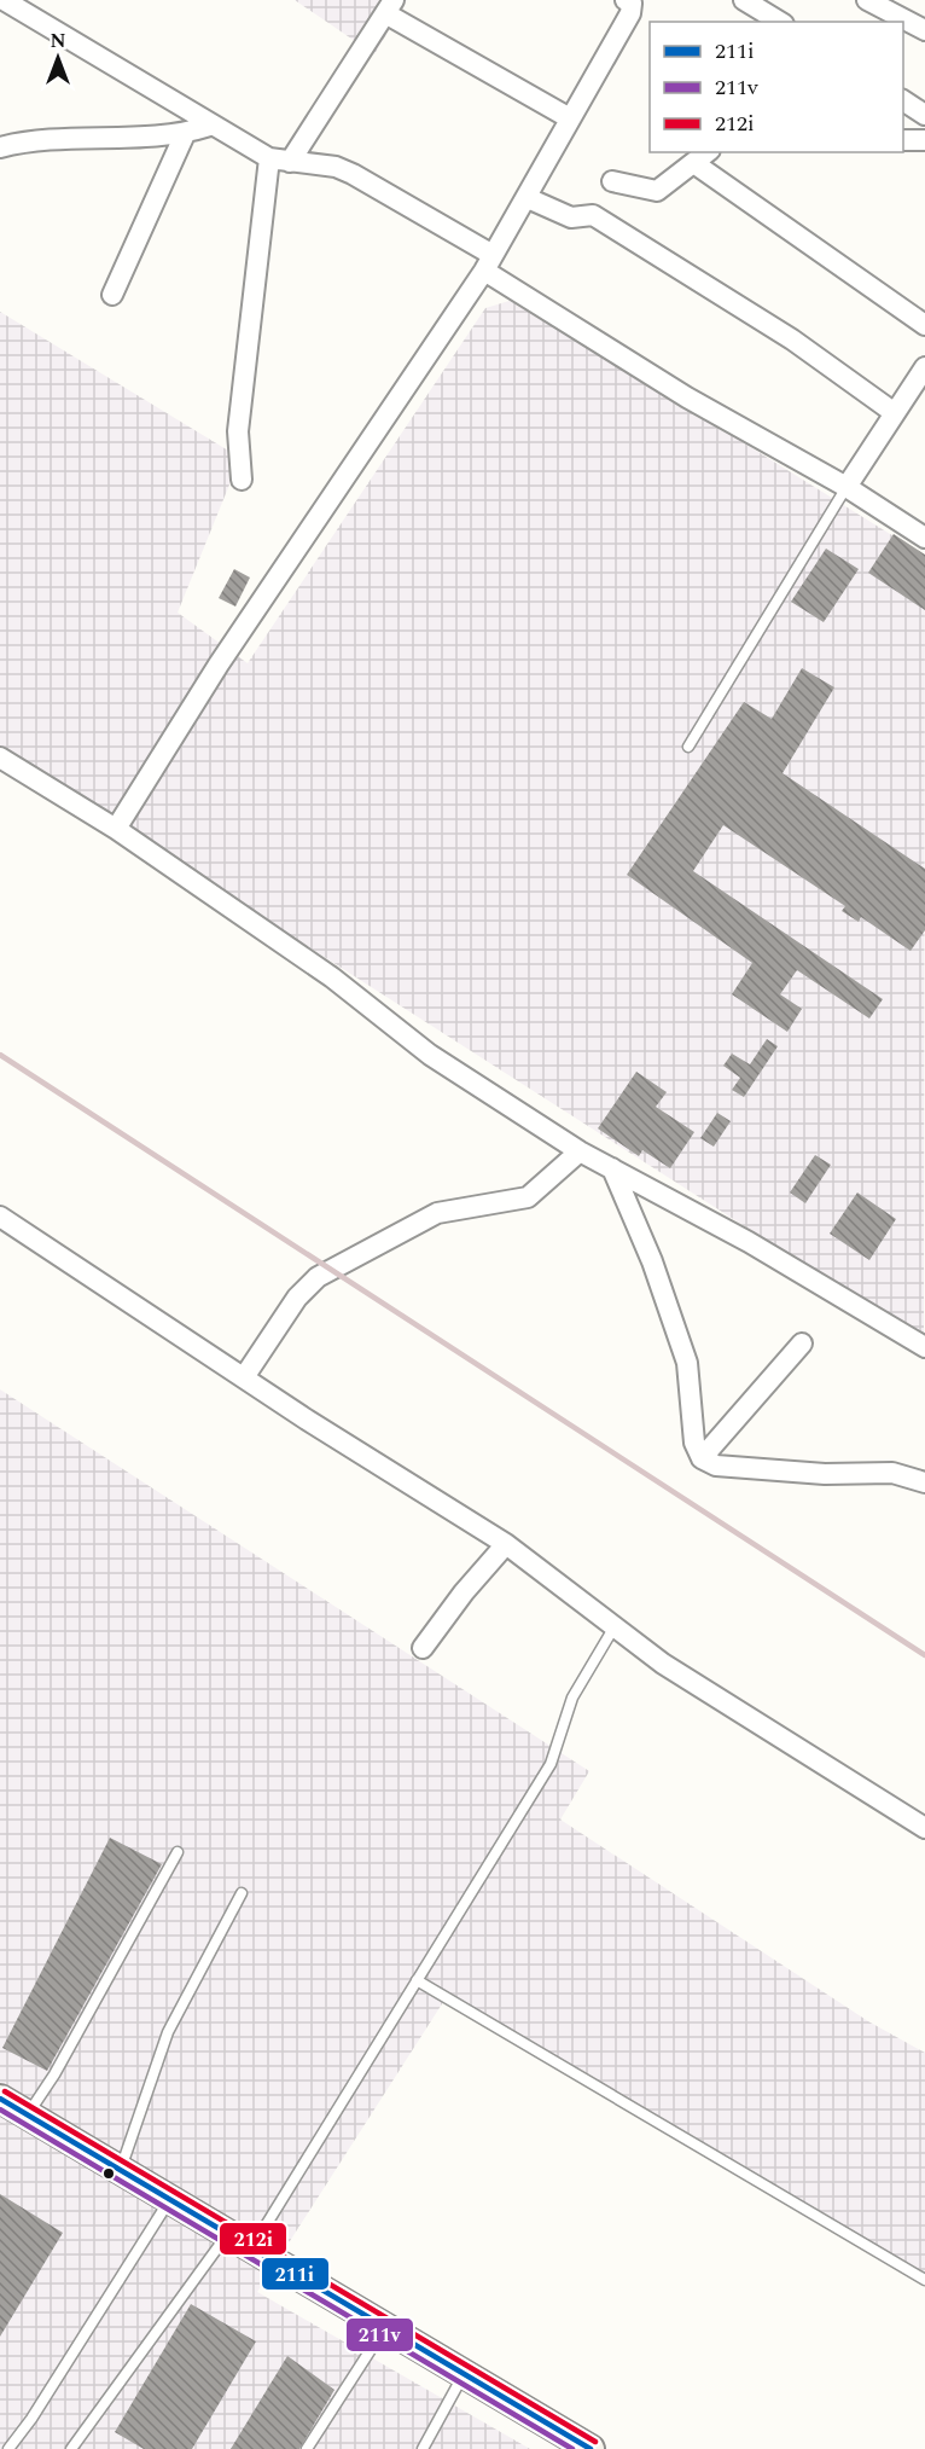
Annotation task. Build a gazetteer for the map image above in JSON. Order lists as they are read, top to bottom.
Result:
{
  "lines": ["transit line 212i", "transit line 211i", "transit line 211v"],
  "legend": ["211i", "211v", "212i"],
  "north": "top"
}
